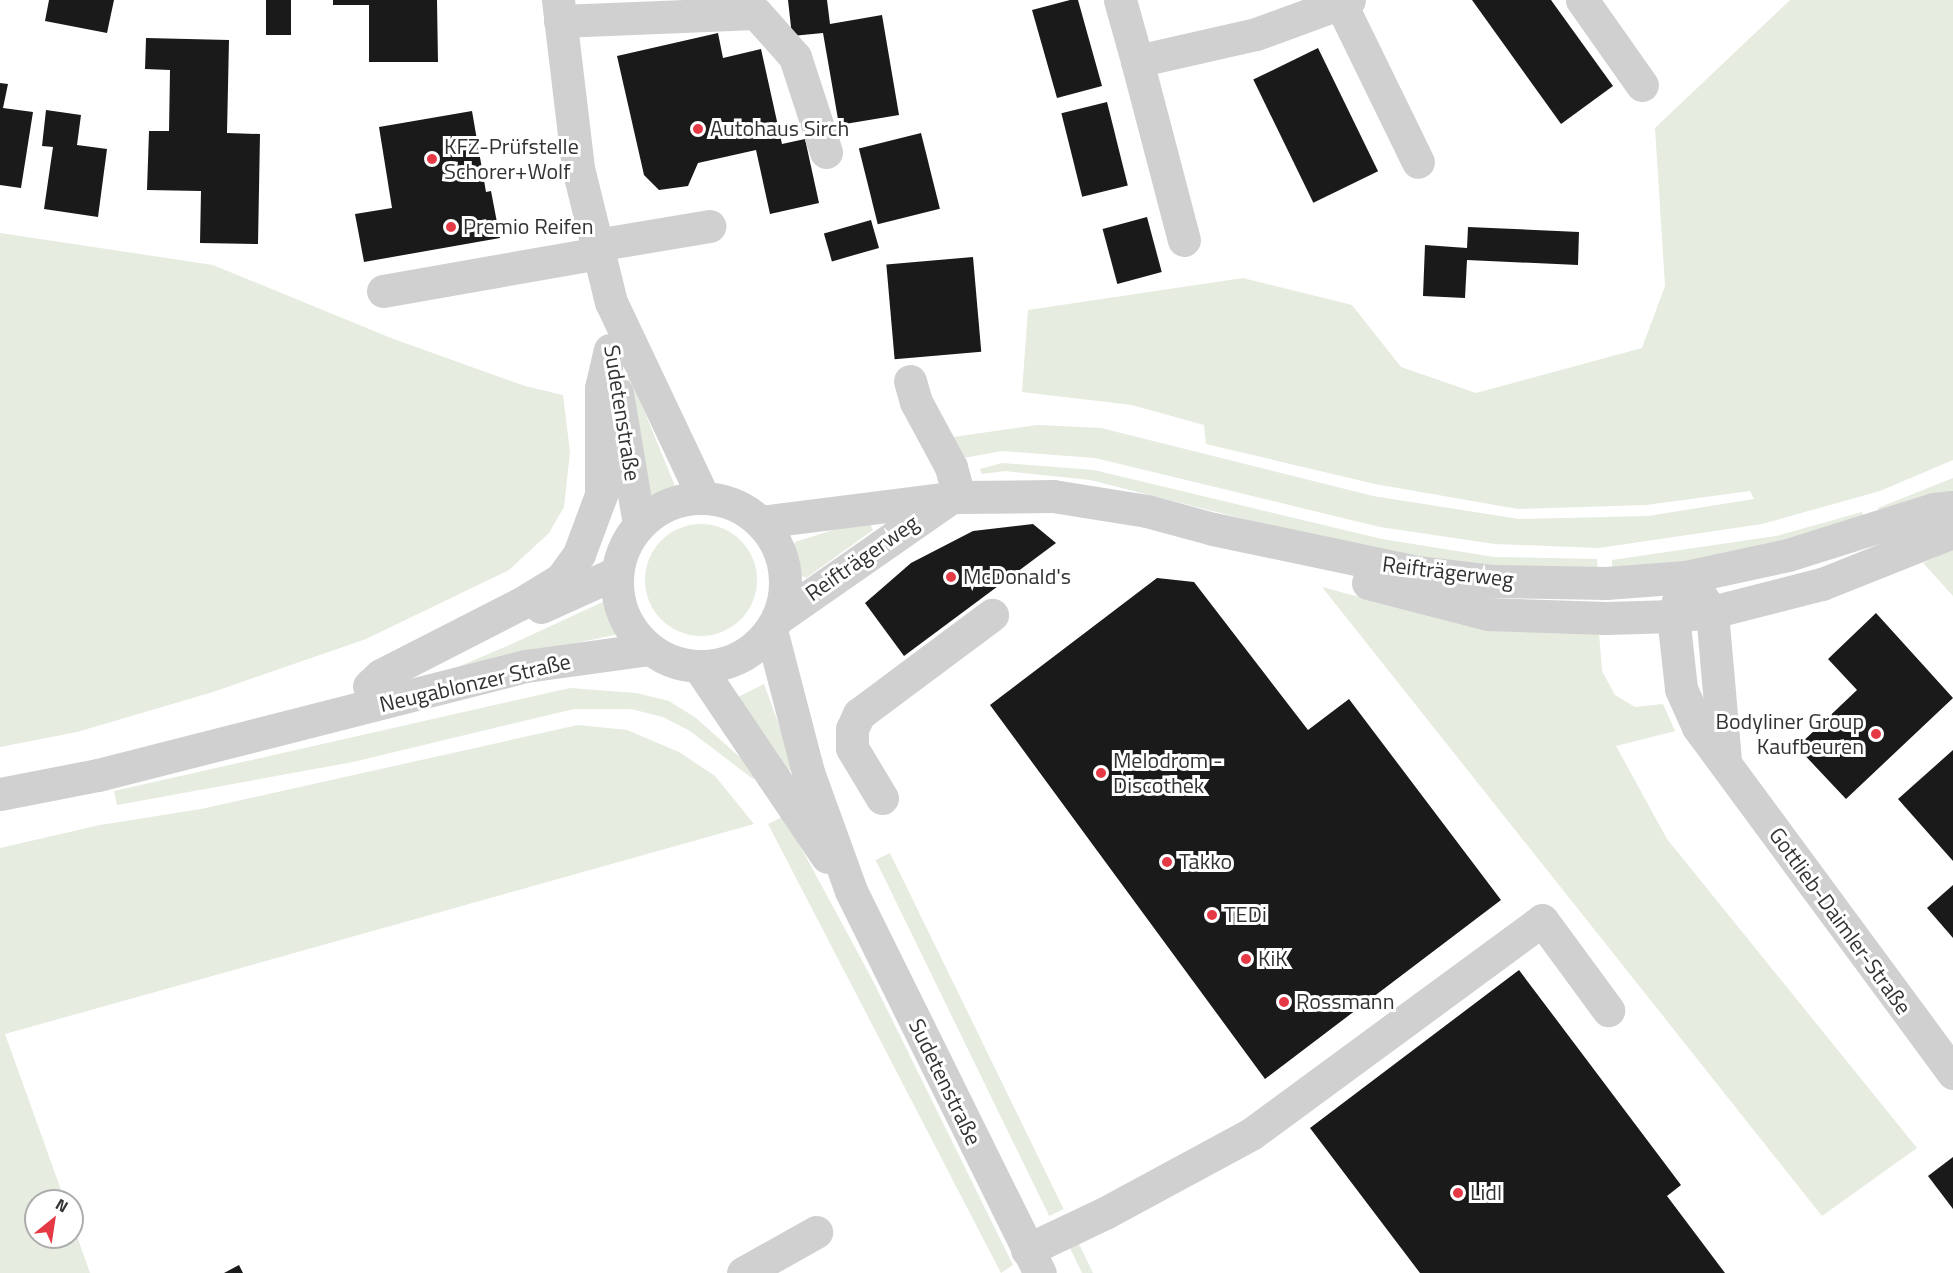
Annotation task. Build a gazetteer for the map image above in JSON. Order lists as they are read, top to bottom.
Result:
{
  "streets": {
    "street": [
      "Sudetenstraße",
      "Reifträgerweg",
      "Neugablonzer Straße",
      "Gottlieb-Daimler-Straße"
    ]
  },
  "crossings": [
    ["Sudetenstraße", "Reifträgerweg"],
    ["Sudetenstraße", "Neugablonzer Straße"],
    ["Reifträgerweg", "Neugablonzer Straße"],
    ["Reifträgerweg", "Gottlieb-Daimler-Straße"]
  ],
  "places": [
    "Autohaus Sirch",
    "KFZ-Prüfstelle Schorer+Wolf",
    "Premio Reifen",
    "McDonald's",
    "Bodyliner Group Kaufbeuren",
    "Melodrom - Discothek",
    "Takko",
    "TEDi",
    "KiK",
    "Rossmann",
    "Lidl"
  ],
  "north": "top right"
}
